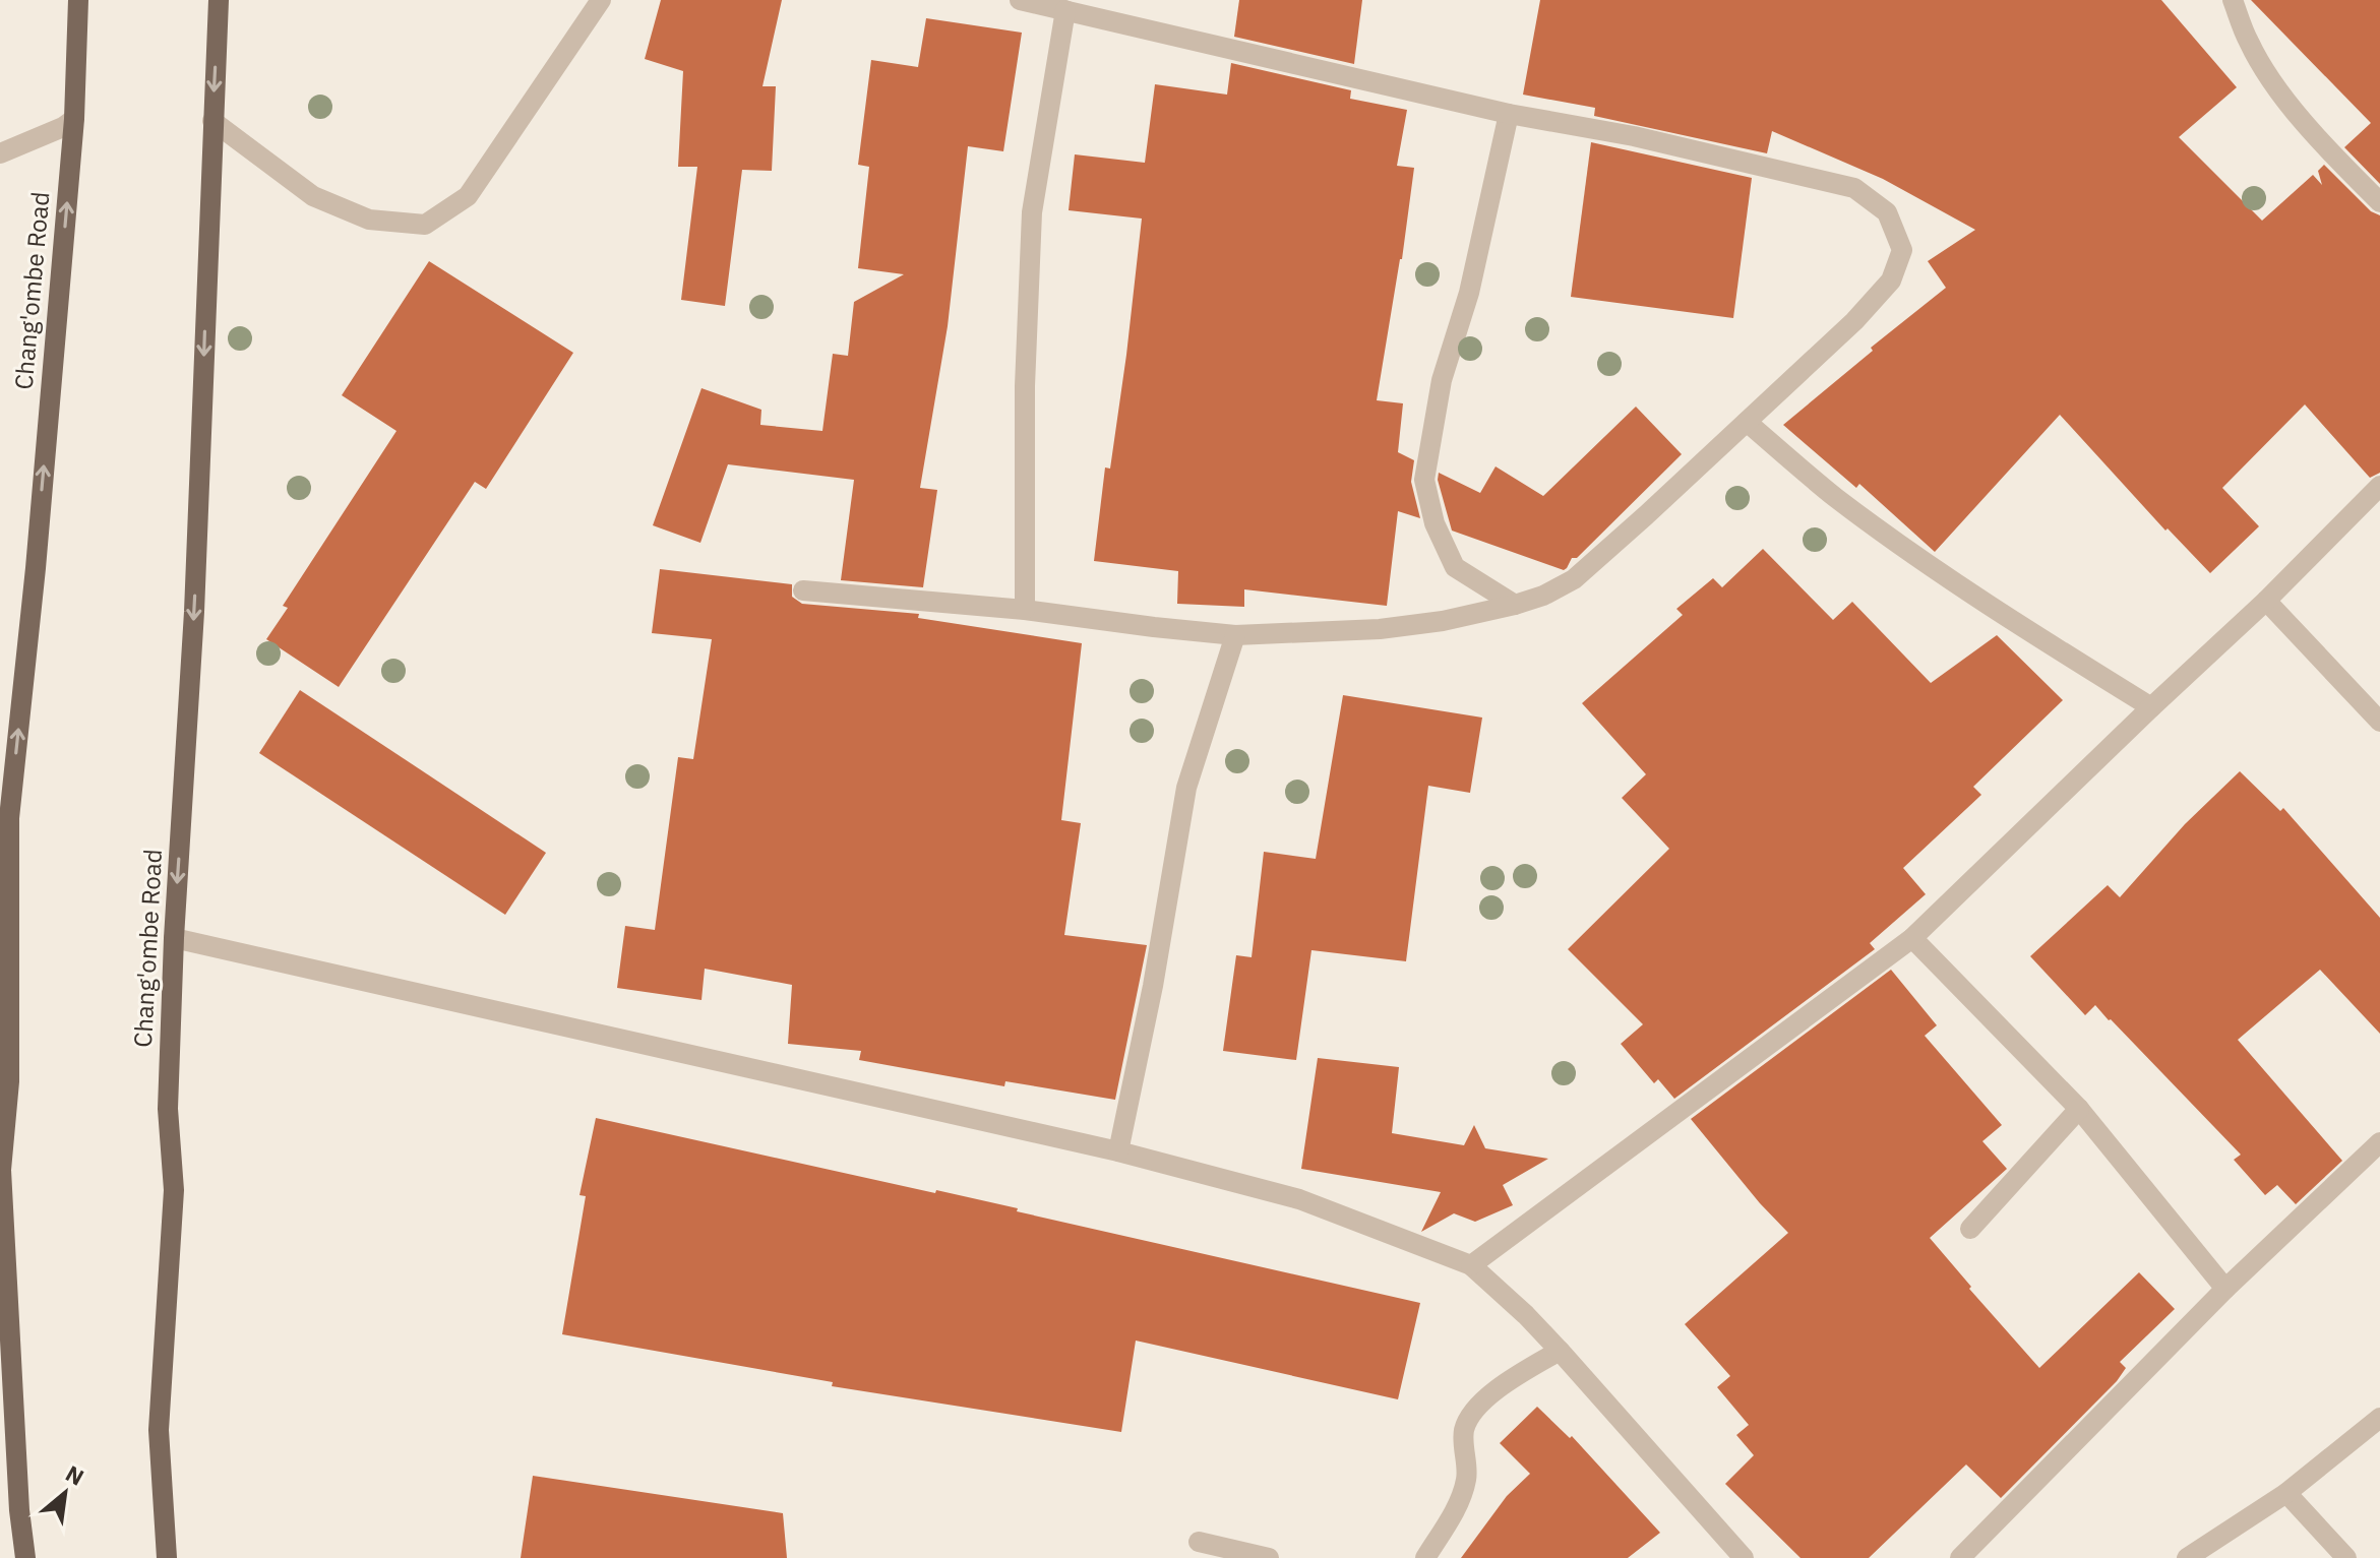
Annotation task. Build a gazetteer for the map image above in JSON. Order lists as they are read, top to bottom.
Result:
{
  "streets": {
    "main road": ["Chang'ombe Road"]
  },
  "north": "top right"
}
